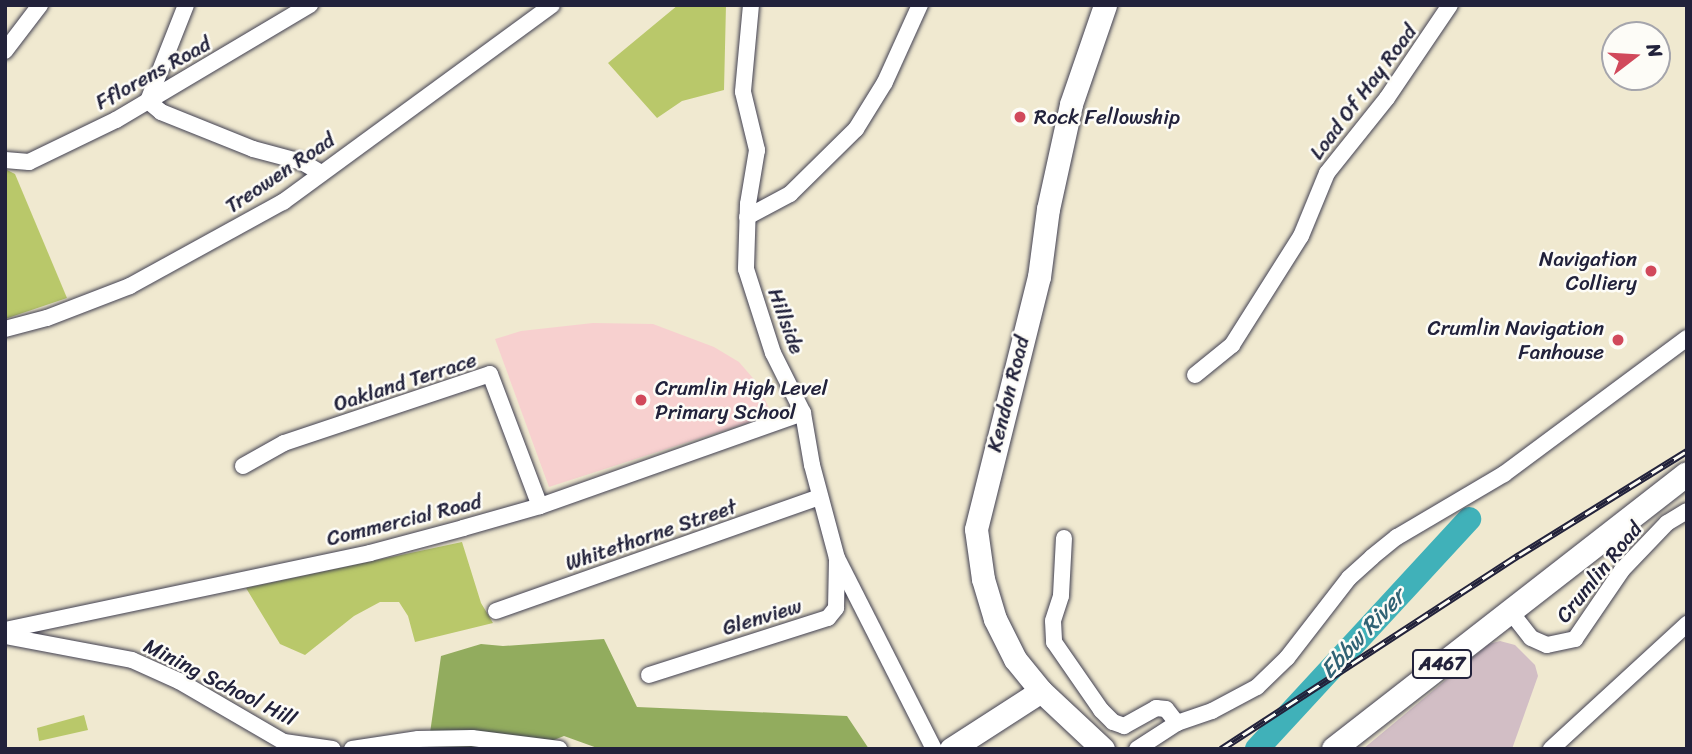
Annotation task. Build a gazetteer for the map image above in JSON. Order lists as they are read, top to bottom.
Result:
{
  "streets": {
    "main road": ["Kendon Road", "A467"],
    "street": [
      "Fflorens Road",
      "Load Of Hay Road",
      "Treowen Road",
      "Hillside",
      "Oakland Terrace",
      "Commercial Road",
      "Whitethorne Street",
      "Crumlin Road",
      "Glenview",
      "Mining School Hill"
    ]
  },
  "crossings": [
    ["Hillside", "Commercial Road"],
    ["Hillside", "Whitethorne Street"],
    ["Hillside", "Glenview"],
    ["Oakland Terrace", "Commercial Road"],
    ["Crumlin Road", "A467"]
  ],
  "water": ["Ebbw River"],
  "places": [
    "Rock Fellowship",
    "Navigation Colliery",
    "Crumlin Navigation Fanhouse",
    "Crumlin High Level Primary School"
  ],
  "north": "right"
}
